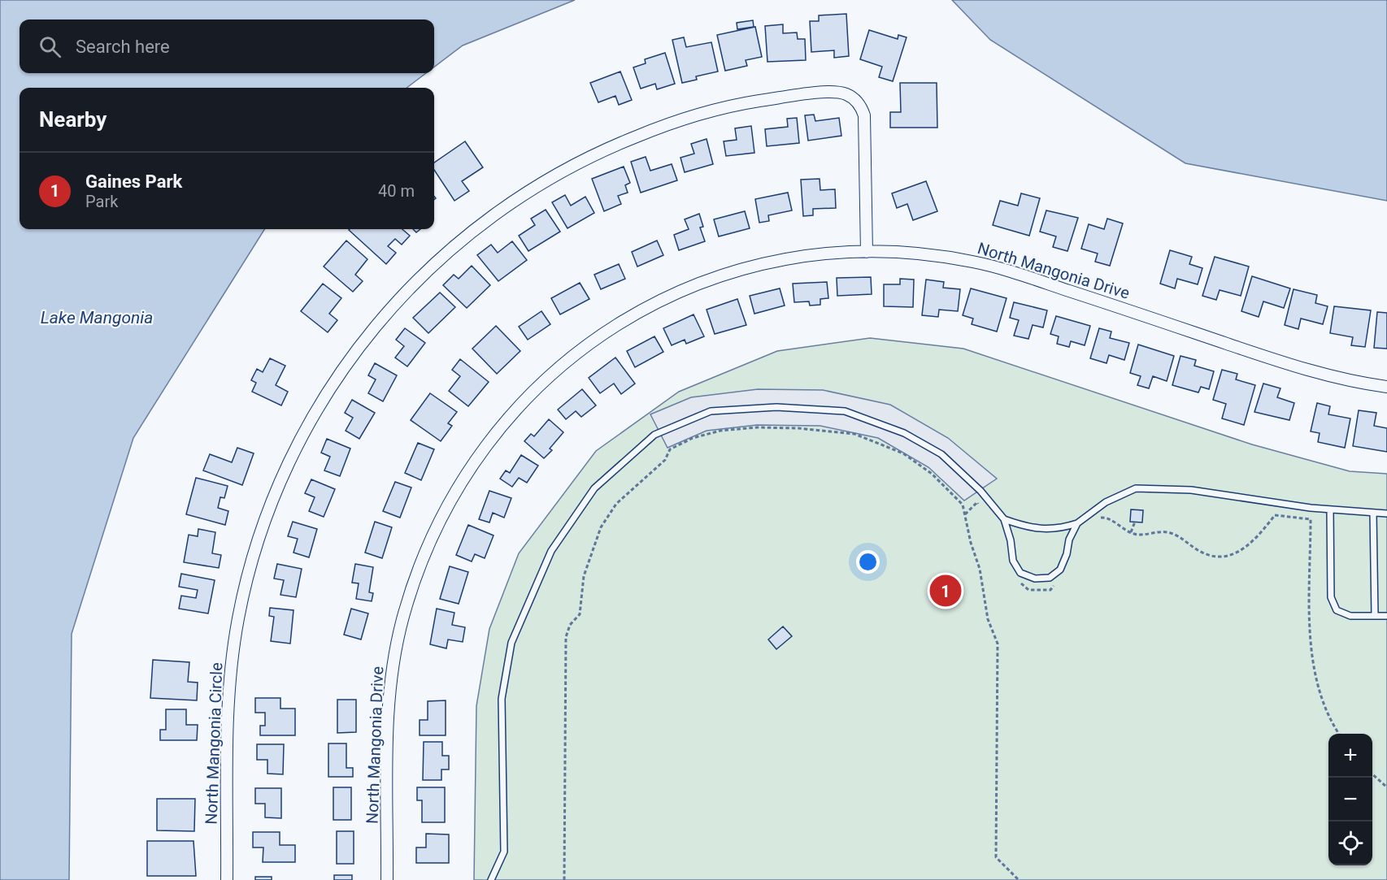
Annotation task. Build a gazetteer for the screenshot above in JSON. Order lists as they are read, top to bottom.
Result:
{
  "streets": {
    "street": ["North Mangonia Drive", "North Mangonia Circle"]
  },
  "crossings": [
    ["North Mangonia Drive", "North Mangonia Circle"]
  ],
  "water": ["Lake Mangonia"],
  "page": {
    "search": "Search here",
    "heading": "Nearby",
    "list": [
      {
        "mark": "1",
        "name": "Gaines Park",
        "note": "Park",
        "value": "40 m"
      }
    ],
    "pins": "1",
    "map_buttons": ["+", "−"]
  }
}
